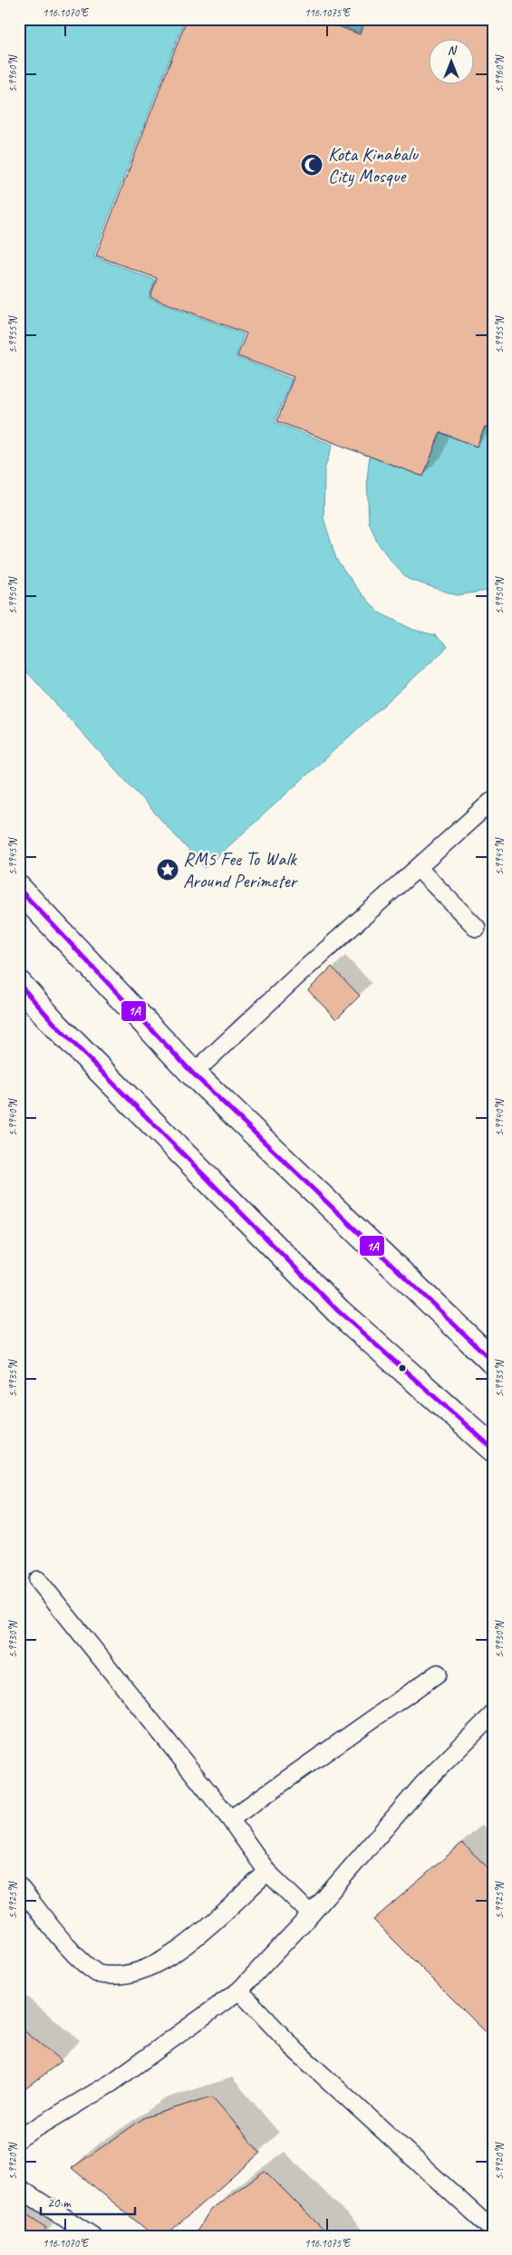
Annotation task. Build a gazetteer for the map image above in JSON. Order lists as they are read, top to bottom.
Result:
{
  "places": {
    "mosque": ["Kota Kinabalu City Mosque"],
    "place": ["RM5 Fee To Walk Around Perimeter"]
  },
  "lines": ["transit line 1A"],
  "scale_bar": "20 m",
  "north": "top",
  "coordinates": [
    "116.1070°E",
    "116.1075°E",
    "5.9960°N",
    "5.9955°N",
    "5.9950°N",
    "5.9945°N",
    "5.9940°N",
    "5.9935°N",
    "5.9930°N",
    "5.9925°N",
    "5.9920°N"
  ]
}
